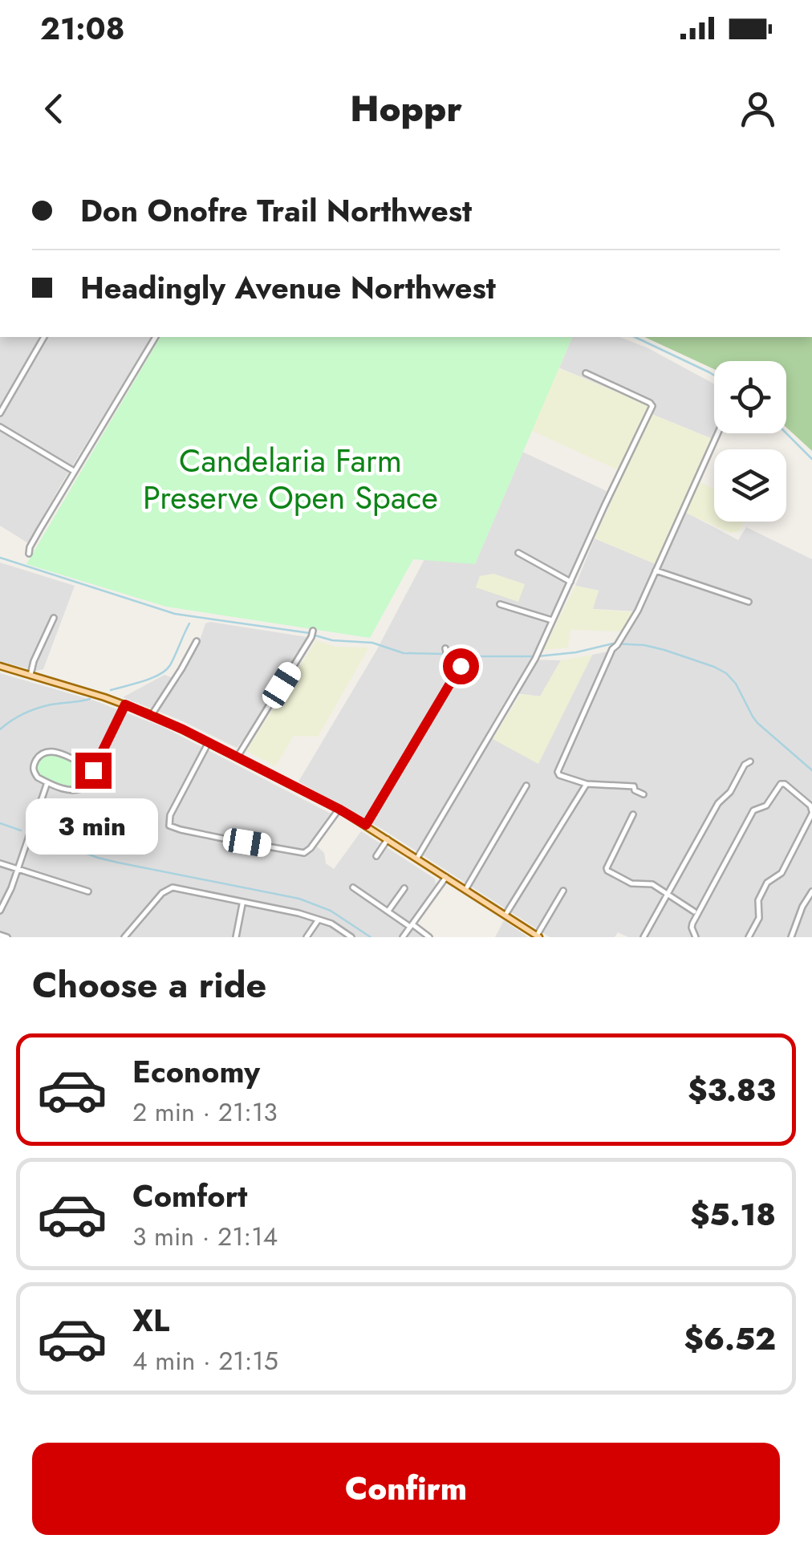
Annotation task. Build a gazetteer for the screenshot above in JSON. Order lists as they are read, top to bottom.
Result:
{
  "parks": ["Candelaria Farm Preserve Open Space"],
  "page": {
    "status": "21:08",
    "header": "Hoppr",
    "banner": ["Don Onofre Trail Northwest", "Headingly Avenue Northwest"],
    "bubble": "3 min",
    "heading": "Choose a ride",
    "list": [
      {
        "name": "Economy",
        "note": "2 min · 21:13",
        "value": "$3.83"
      },
      {
        "name": "Comfort",
        "note": "3 min · 21:14",
        "value": "$5.18"
      },
      {
        "name": "XL",
        "note": "4 min · 21:15",
        "value": "$6.52"
      }
    ],
    "buttons": "Confirm"
  }
}
